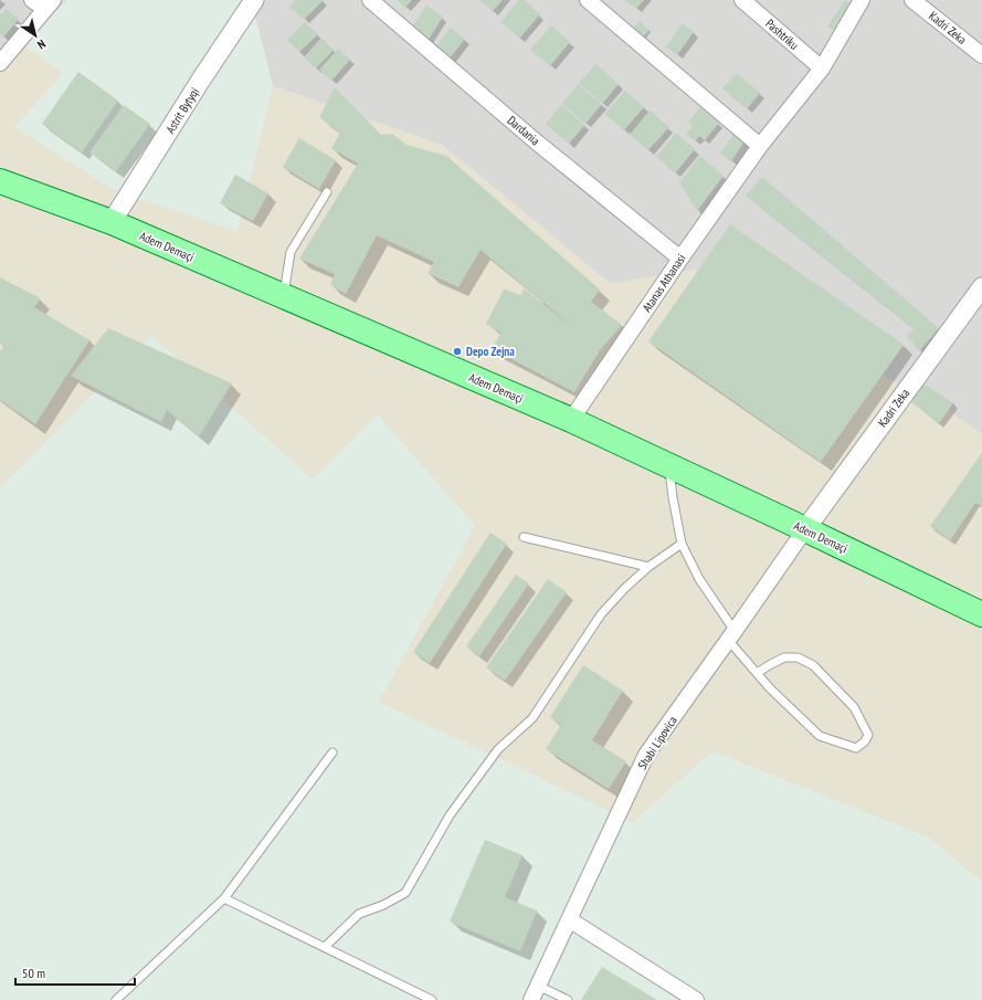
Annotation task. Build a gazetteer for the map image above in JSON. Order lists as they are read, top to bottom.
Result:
{
  "streets": {
    "main road": ["Adem Demaçi"],
    "street": [
      "Kadri Zeka",
      "Pashtriku",
      "Astrit Bytyqi",
      "Dardania",
      "Atanas Athanasi",
      "Shabi Lipovica"
    ]
  },
  "crossings": [
    ["Kadri Zeka", "Adem Demaçi"],
    ["Kadri Zeka", "Shabi Lipovica"],
    ["Pashtriku", "Atanas Athanasi"],
    ["Astrit Bytyqi", "Adem Demaçi"],
    ["Dardania", "Atanas Athanasi"],
    ["Adem Demaçi", "Atanas Athanasi"],
    ["Adem Demaçi", "Shabi Lipovica"]
  ],
  "places": ["Depo Zejna"],
  "scale_bar": "50 m",
  "north": "bottom right"
}
